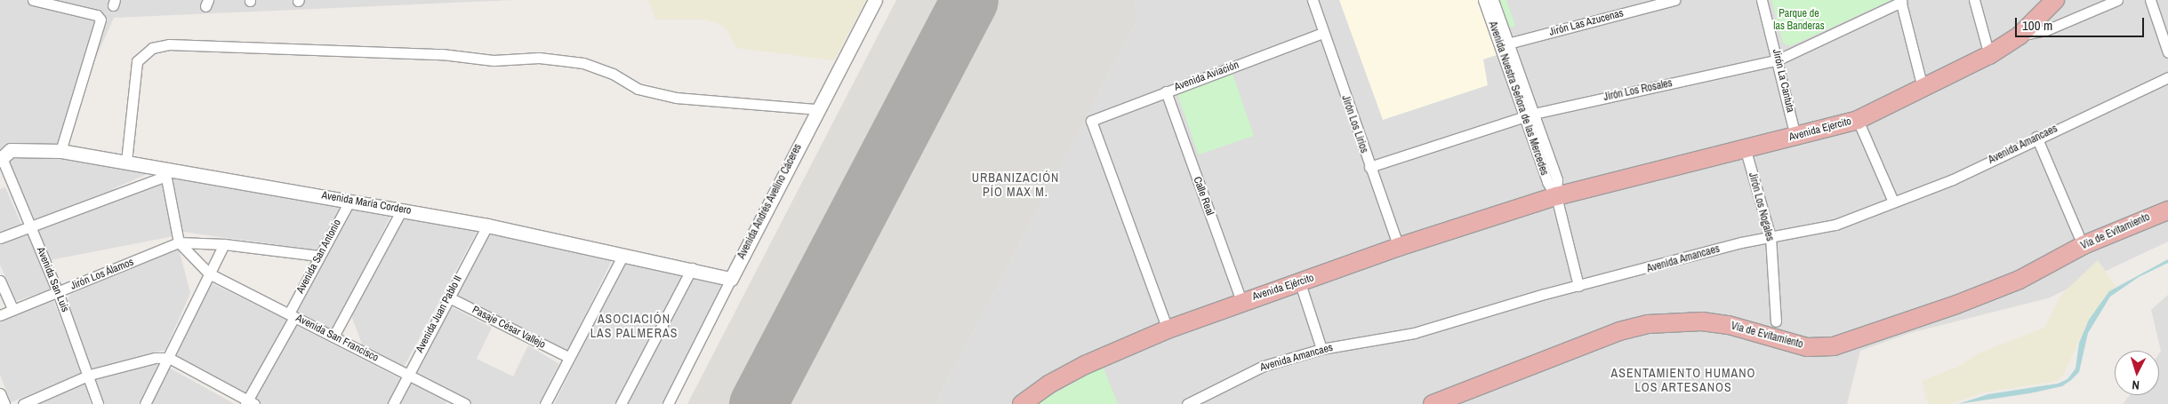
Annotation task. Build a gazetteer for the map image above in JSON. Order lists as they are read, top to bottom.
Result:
{
  "streets": {
    "highway": ["Avenida Ejercito", "Vía de Evitamiento", "Avenida Ejército"],
    "street": [
      "Jirón Las Azucenas",
      "Avenida Aviación",
      "Jirón La Cantuta",
      "Jirón Los Rosales",
      "Avenida Nuestra Señora de las Mercedes",
      "Jirón Los Lirios",
      "Avenida Amancaes",
      "Calle Real",
      "Avenida Andrés Avelino Cáceres",
      "Avenida María Cordero",
      "Jirón Los Nogales",
      "Avenida San Antonio",
      "Jirón Los Álamos",
      "Avenida San Luis",
      "Avenida Juan Pablo II",
      "Pasaje César Vallejo",
      "Avenida San Francisco"
    ]
  },
  "crossings": [
    ["Jirón Las Azucenas", "Avenida Nuestra Señora de las Mercedes"],
    ["Avenida Aviación", "Jirón Los Lirios"],
    ["Avenida Aviación", "Calle Real"],
    ["Avenida Aviación", "Avenida Ejército"],
    ["Jirón La Cantuta", "Jirón Los Rosales"],
    ["Jirón La Cantuta", "Avenida Ejercito"],
    ["Jirón Los Rosales", "Avenida Nuestra Señora de las Mercedes"],
    ["Jirón Los Rosales", "Jirón Los Lirios"],
    ["Avenida Nuestra Señora de las Mercedes", "Avenida Ejercito"],
    ["Avenida Nuestra Señora de las Mercedes", "Avenida Amancaes"],
    ["Avenida Nuestra Señora de las Mercedes", "Avenida Ejército"],
    ["Jirón Los Lirios", "Avenida Ejército"],
    ["Avenida Ejercito", "Jirón Los Nogales"],
    ["Avenida Ejercito", "Avenida Ejército"],
    ["Avenida Amancaes", "Jirón Los Nogales"],
    ["Calle Real", "Avenida Ejército"],
    ["Avenida Andrés Avelino Cáceres", "Avenida María Cordero"],
    ["Avenida María Cordero", "Avenida San Antonio"],
    ["Avenida María Cordero", "Avenida San Luis"],
    ["Avenida María Cordero", "Avenida Juan Pablo II"],
    ["Avenida San Antonio", "Avenida San Francisco"],
    ["Jirón Los Álamos", "Avenida San Luis"],
    ["Avenida Juan Pablo II", "Pasaje César Vallejo"],
    ["Avenida Juan Pablo II", "Avenida San Francisco"]
  ],
  "districts": ["URBANIZACIÓN PÍO MAX M.", "ASOCIACIÓN LAS PALMERAS", "ASENTAMIENTO HUMANO LOS ARTESANOS"],
  "parks": ["Parque de las Banderas"],
  "scale_bar": "100 m",
  "north": "bottom"
}
